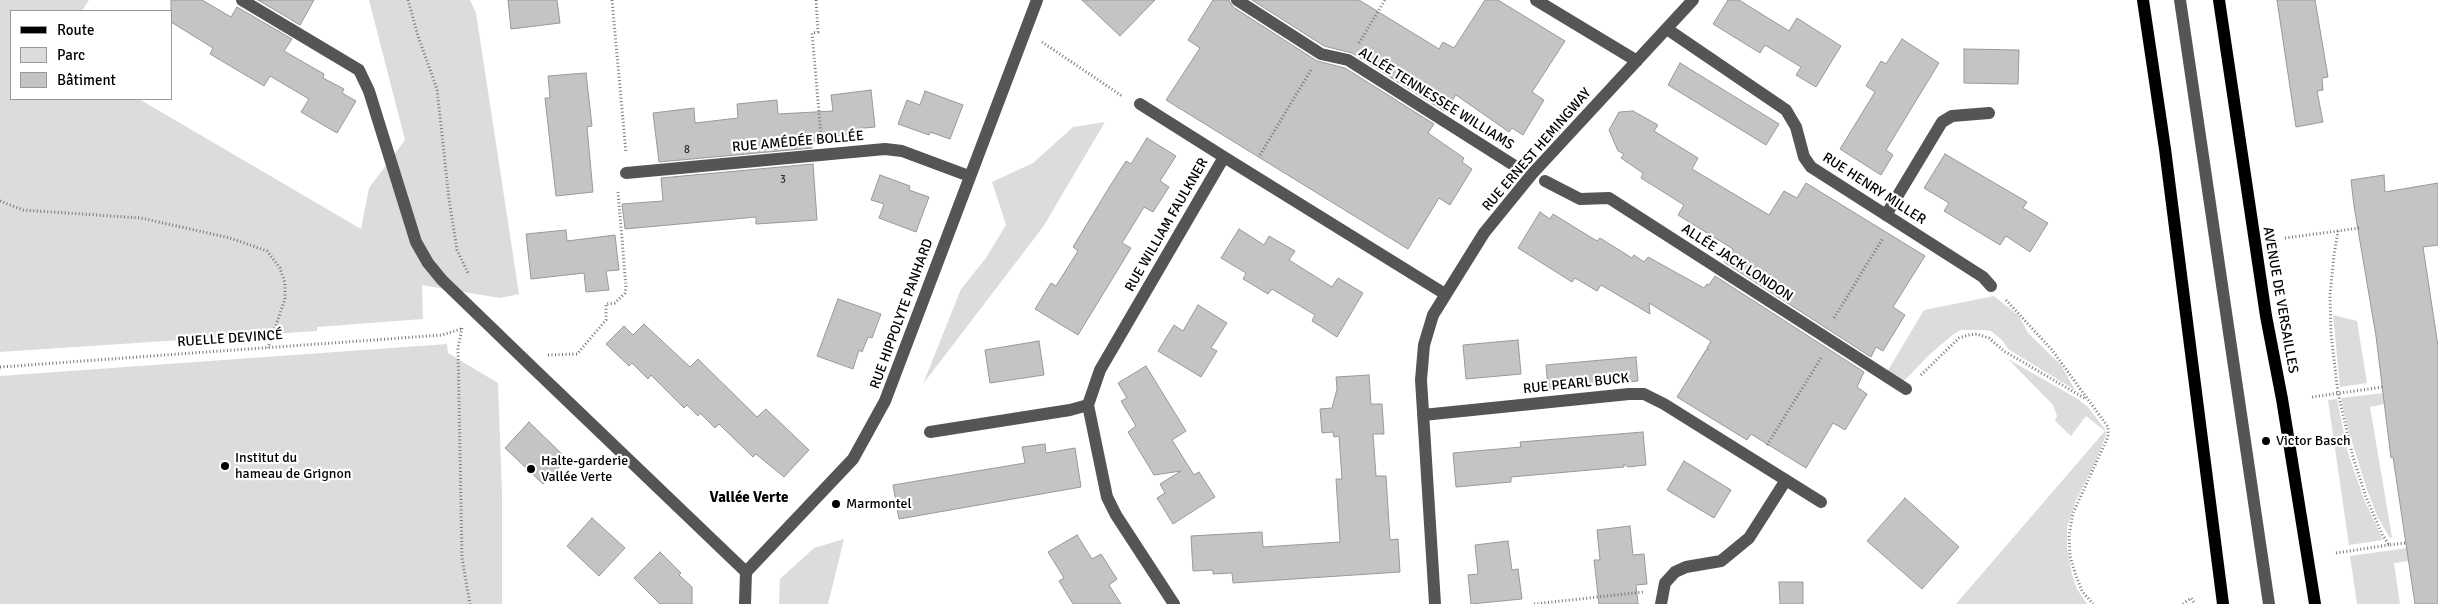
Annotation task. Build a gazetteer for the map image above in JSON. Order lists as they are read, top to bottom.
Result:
{
  "streets": {
    "main road": ["AVENUE DE VERSAILLES"],
    "street": [
      "ALLÉE TENNESSEE WILLIAMS",
      "RUE AMÉDÉE BOLLÉE",
      "RUE ERNEST HEMINGWAY",
      "RUE HENRY MILLER",
      "RUE WILLIAM FAULKNER",
      "ALLÉE JACK LONDON",
      "RUE HIPPOLYTE PANHARD",
      "RUE PEARL BUCK"
    ],
    "path": ["RUELLE DEVINCÉ"]
  },
  "crossings": [
    ["RUE AMÉDÉE BOLLÉE", "RUE HIPPOLYTE PANHARD"],
    ["RUE ERNEST HEMINGWAY", "RUE HENRY MILLER"],
    ["RUE ERNEST HEMINGWAY", "RUE WILLIAM FAULKNER"],
    ["RUE ERNEST HEMINGWAY", "RUE PEARL BUCK"]
  ],
  "districts": ["Vallée Verte"],
  "places": [
    "Victor Basch",
    "Institut du hameau de Grignon",
    "Halte-garderie Vallée Verte",
    "Marmontel"
  ],
  "house_numbers": ["8", "3"],
  "legend": ["Route", "Parc", "Bâtiment"]
}
